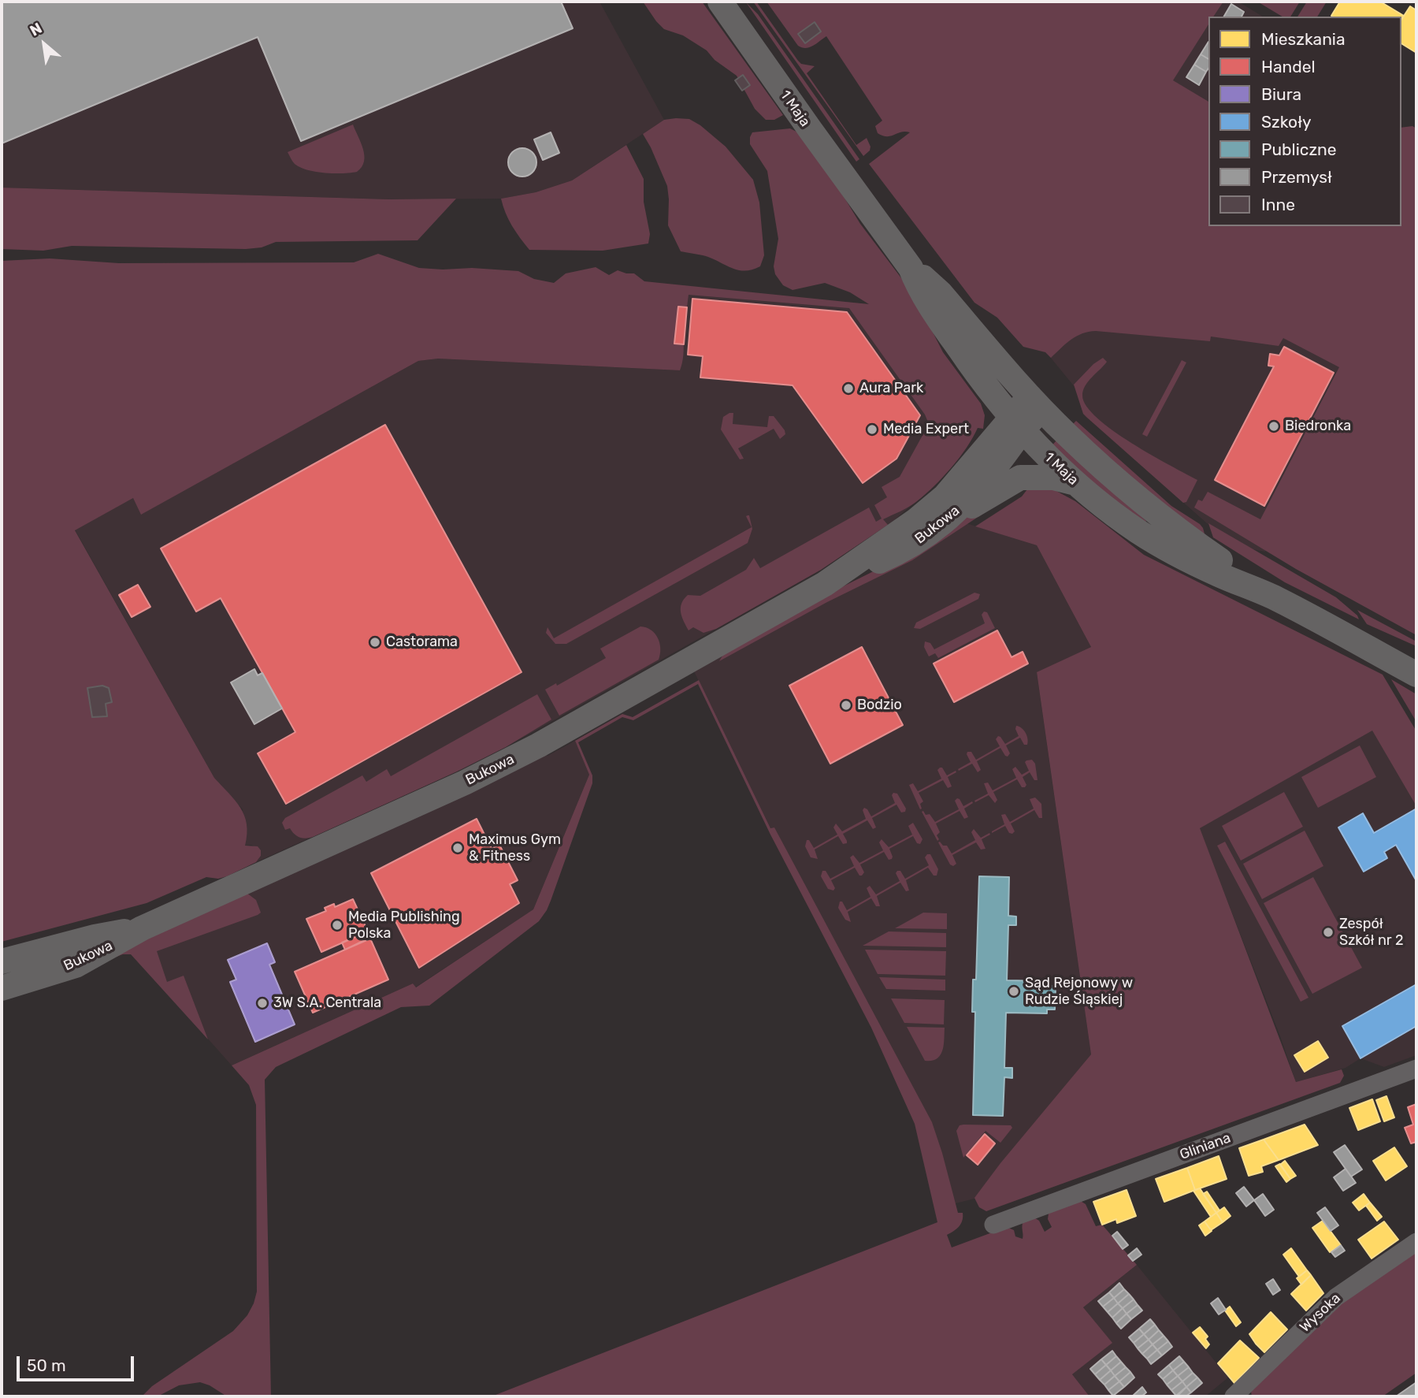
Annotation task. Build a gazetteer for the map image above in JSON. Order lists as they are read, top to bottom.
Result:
{
  "streets": {
    "street": [
      "1 Maja",
      "Bukowa",
      "Gliniana",
      "Wysoka"
    ]
  },
  "crossings": [
    ["1 Maja", "Bukowa"]
  ],
  "places": [
    "Aura Park",
    "Biedronka",
    "Media Expert",
    "Castorama",
    "Bodzio",
    "Maximus Gym & Fitness",
    "Media Publishing Polska",
    "Zespół Szkół nr 2",
    "Sąd Rejonowy w Rudzie Śląskiej",
    "3W S.A. Centrala"
  ],
  "legend": [
    "Mieszkania",
    "Handel",
    "Biura",
    "Szkoły",
    "Publiczne",
    "Przemysł",
    "Inne"
  ],
  "scale_bar": "50 m",
  "north": "top left"
}
